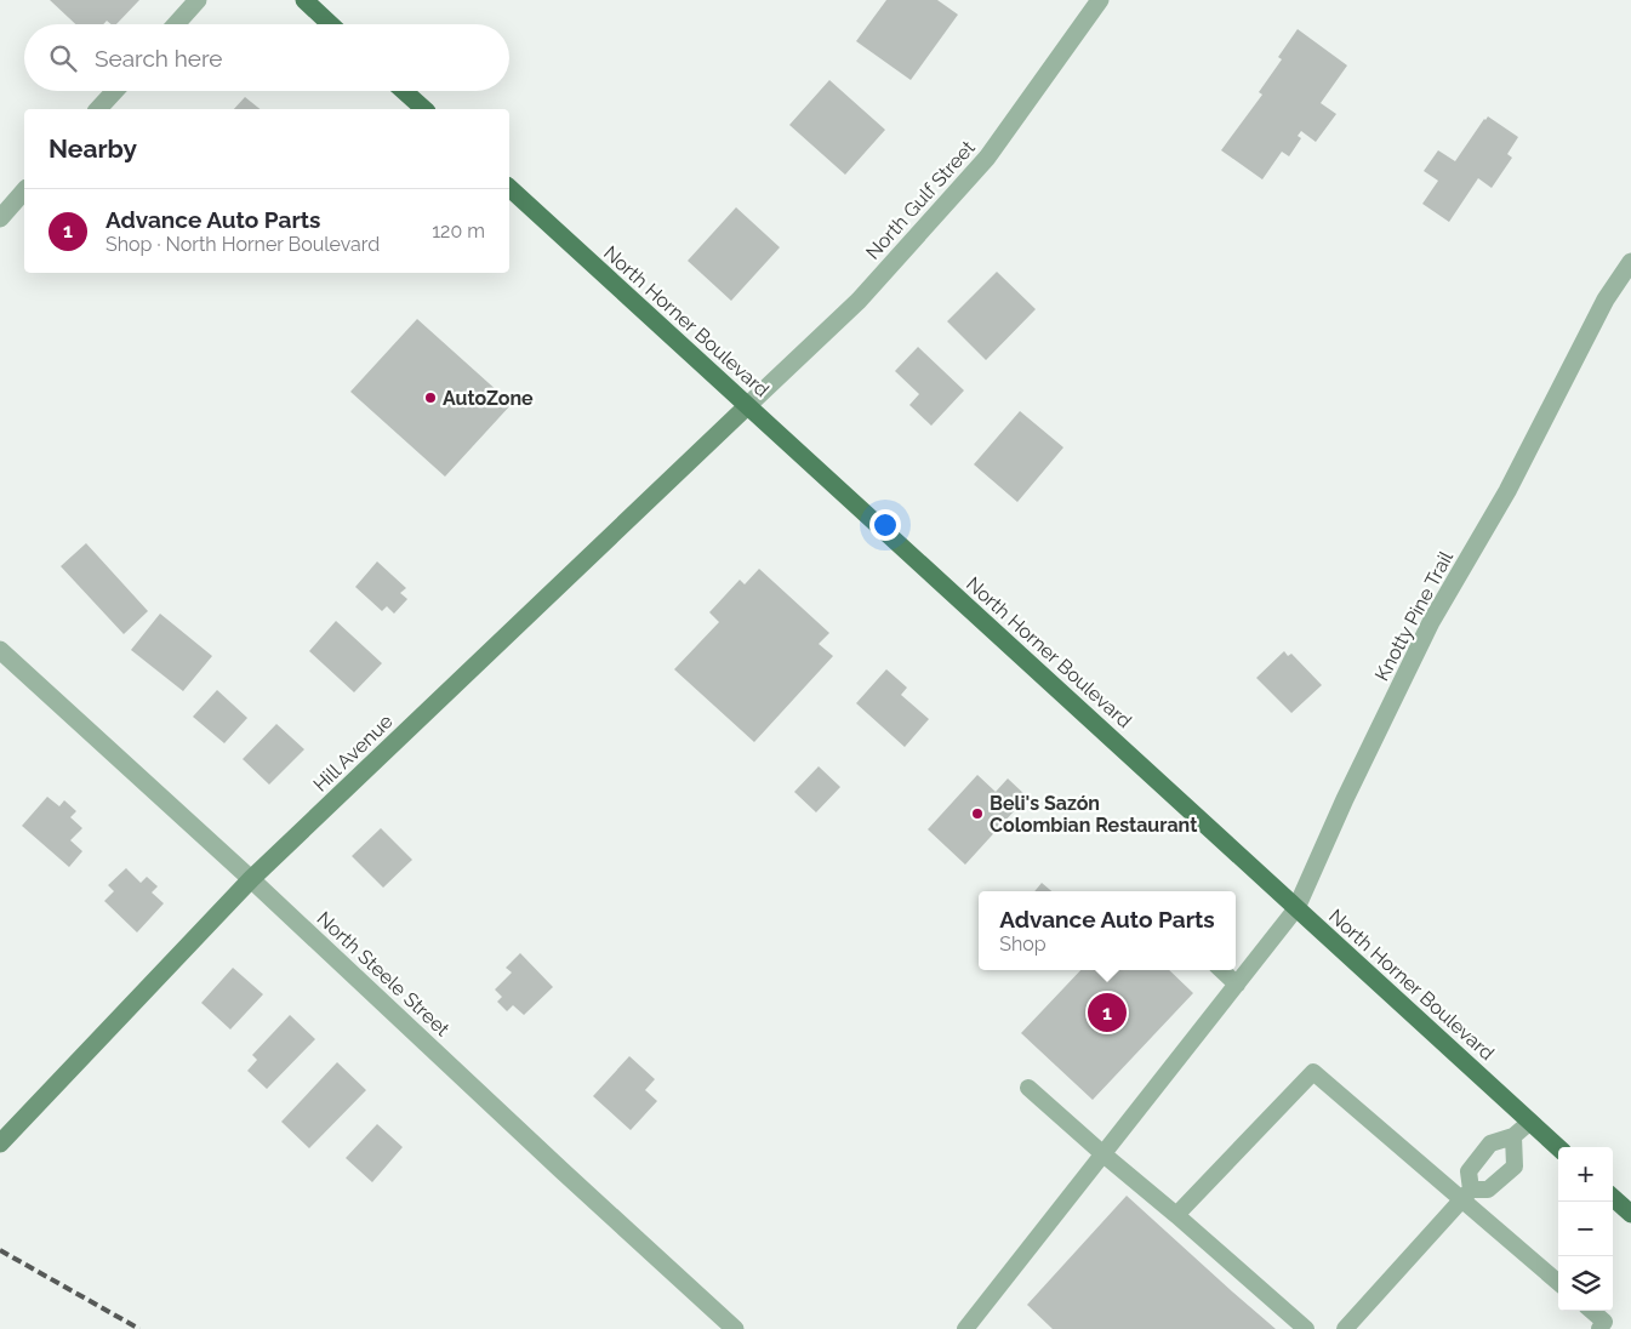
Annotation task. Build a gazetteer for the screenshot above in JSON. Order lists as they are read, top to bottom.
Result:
{
  "streets": {
    "main road": ["North Horner Boulevard"],
    "street": [
      "North Gulf Street",
      "Knotty Pine Trail",
      "Hill Avenue",
      "North Steele Street"
    ]
  },
  "crossings": [
    ["North Gulf Street", "North Horner Boulevard"],
    ["North Gulf Street", "Hill Avenue"],
    ["North Horner Boulevard", "Knotty Pine Trail"],
    ["North Horner Boulevard", "Hill Avenue"],
    ["Hill Avenue", "North Steele Street"]
  ],
  "places": ["AutoZone", "Beli's Sazón Colombian Restaurant"],
  "page": {
    "search": "Search here",
    "heading": "Nearby",
    "list": [
      {
        "mark": "1",
        "name": "Advance Auto Parts",
        "note": "Shop · North Horner Boulevard",
        "value": "120 m"
      }
    ],
    "popup": ["Advance Auto Parts", "Shop"],
    "pins": "1",
    "map_buttons": ["+", "−"]
  }
}
